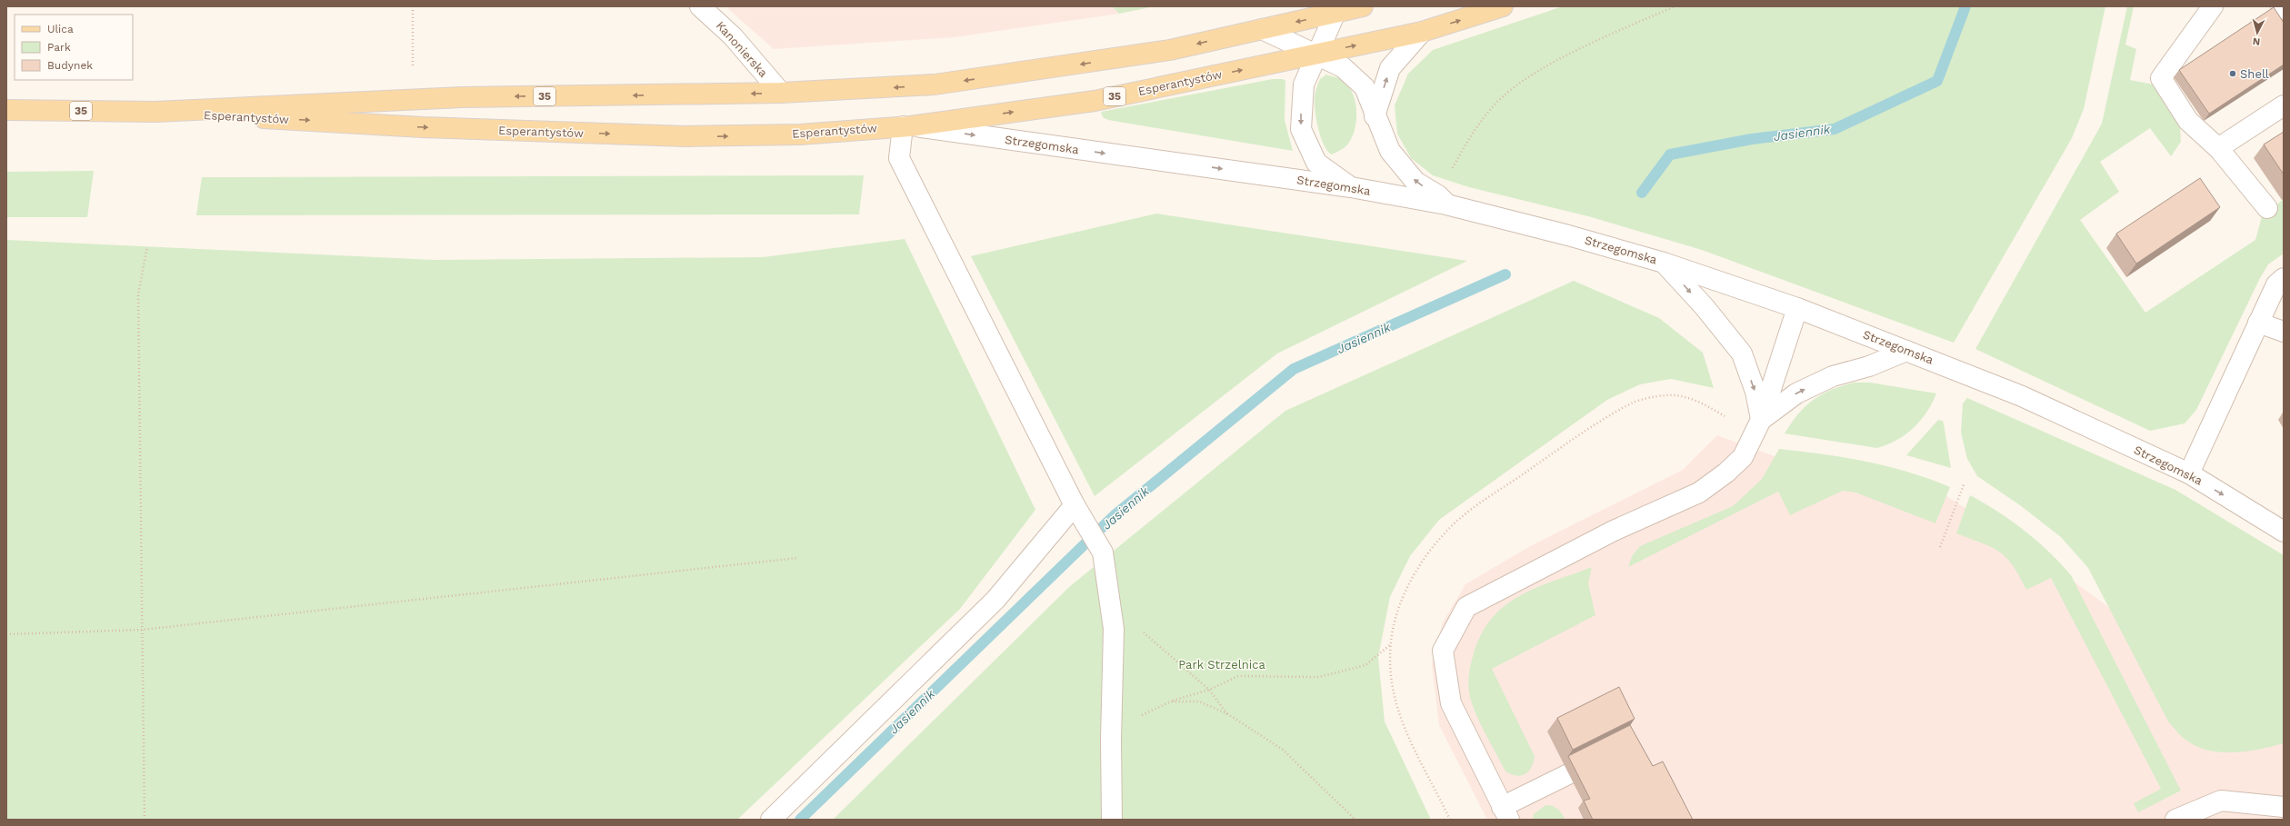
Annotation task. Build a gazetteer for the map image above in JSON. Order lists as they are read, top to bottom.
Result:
{
  "streets": {
    "main road": ["Esperantystów", "35"],
    "street": ["Kanonierska", "Strzegomska"]
  },
  "crossings": [
    ["Kanonierska", "Esperantystów"],
    ["Esperantystów", "Strzegomska"]
  ],
  "one_way": ["Strzegomska"],
  "water": ["Jasiennik"],
  "parks": ["Park Strzelnica"],
  "places": ["Shell"],
  "legend": ["Ulica", "Park", "Budynek"],
  "north": "bottom"
}
